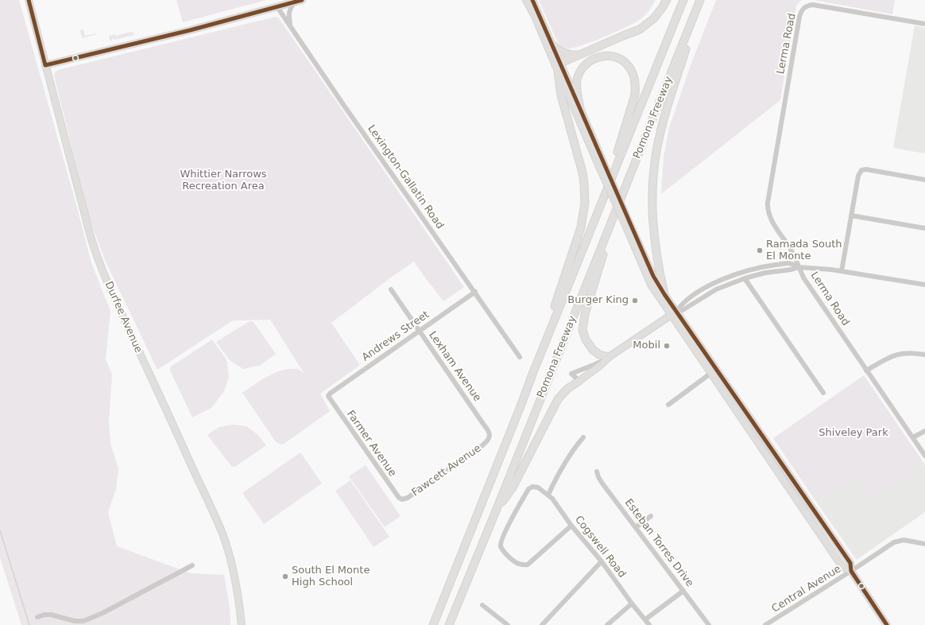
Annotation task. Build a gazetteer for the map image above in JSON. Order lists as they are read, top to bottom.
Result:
{
  "streets": {
    "highway": ["Pomona Freeway"],
    "main road": ["Durfee Avenue"],
    "street": [
      "Lerma Road",
      "Lexington-Gallatin Road",
      "Andrews Street",
      "Lexham Avenue",
      "Farmer Avenue",
      "Fawcett Avenue",
      "Esteban Torres Drive",
      "Cogswell Road",
      "Central Avenue"
    ]
  },
  "crossings": [
    ["Lexington-Gallatin Road", "Andrews Street"],
    ["Andrews Street", "Lexham Avenue"],
    ["Andrews Street", "Farmer Avenue"],
    ["Lexham Avenue", "Fawcett Avenue"],
    ["Farmer Avenue", "Fawcett Avenue"]
  ],
  "parks": ["Whittier Narrows Recreation Area", "Shiveley Park"],
  "places": [
    "Ramada South El Monte",
    "Burger King",
    "Mobil",
    "South El Monte High School"
  ]
}
